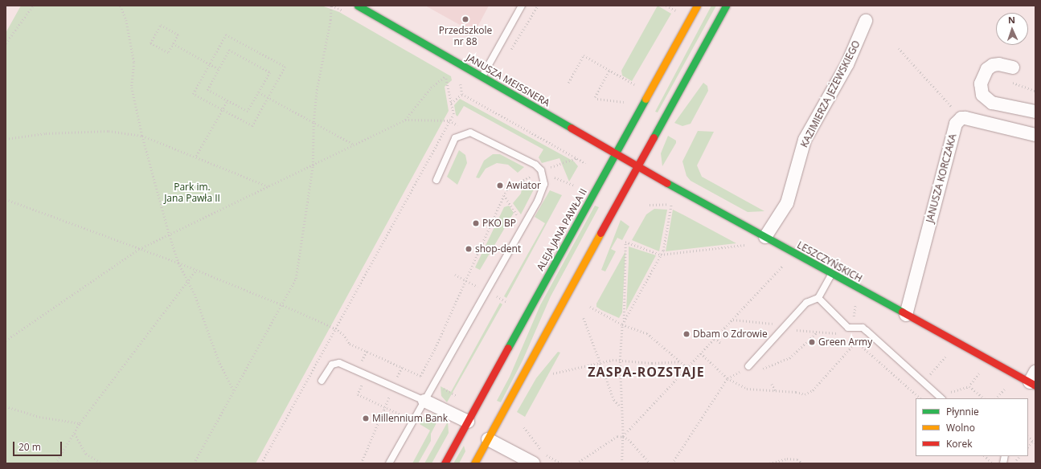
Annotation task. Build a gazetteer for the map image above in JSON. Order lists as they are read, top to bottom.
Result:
{
  "streets": {
    "main road": ["JANUSZA MEISSNERA", "ALEJA JANA PAWŁA II", "LESZCZYŃSKICH"],
    "street": ["KAZIMIERZA JEŻEWSKIEGO", "JANUSZA KORCZAKA"]
  },
  "crossings": [
    ["JANUSZA MEISSNERA", "ALEJA JANA PAWŁA II"],
    ["JANUSZA MEISSNERA", "LESZCZYŃSKICH"],
    ["KAZIMIERZA JEŻEWSKIEGO", "LESZCZYŃSKICH"],
    ["JANUSZA KORCZAKA", "LESZCZYŃSKICH"],
    ["ALEJA JANA PAWŁA II", "LESZCZYŃSKICH"]
  ],
  "districts": ["ZASPA-ROZSTAJE"],
  "parks": ["Park im. Jana Pawła II"],
  "places": [
    "Przedszkole nr 88",
    "Awiator",
    "PKO BP",
    "shop-dent",
    "Dbam o Zdrowie",
    "Green Army",
    "Millennium Bank"
  ],
  "legend": ["Płynnie", "Wolno", "Korek"],
  "scale_bar": "20 m",
  "north": "top"
}
